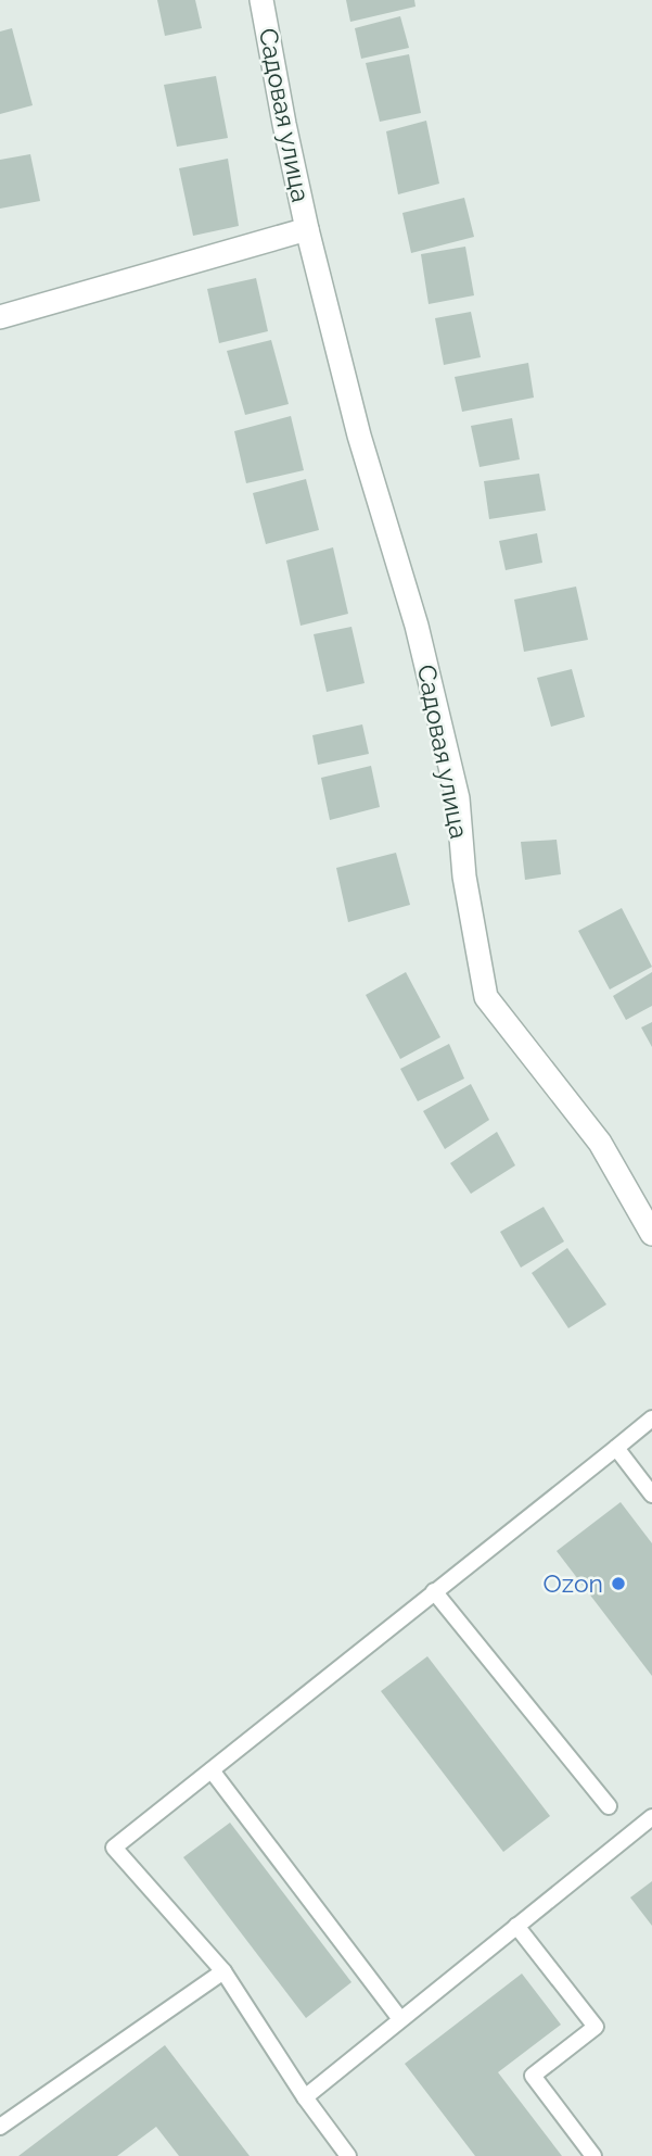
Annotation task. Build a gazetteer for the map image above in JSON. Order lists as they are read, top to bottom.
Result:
{
  "streets": {
    "street": ["Садовая улица"]
  },
  "places": ["Ozon"]
}
